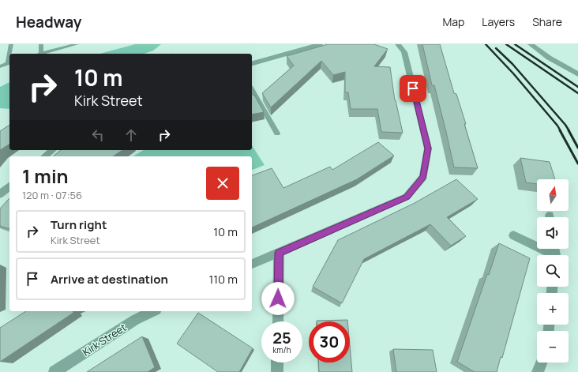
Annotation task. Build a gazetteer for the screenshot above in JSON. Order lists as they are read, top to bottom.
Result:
{
  "streets": {
    "street": ["Kirk Street"]
  },
  "north": "top",
  "page": {
    "header": "Headway",
    "nav": ["Map", "Layers", "Share"],
    "turn": ["10 m", "Kirk Street"],
    "heading": ["1 min", "120 m · 07:56"],
    "map_buttons": ["+", "−"],
    "list": [
      {
        "name": "Turn right",
        "note": "Kirk Street",
        "value": "10 m"
      },
      {
        "name": "Arrive at destination",
        "value": "110 m"
      }
    ],
    "speed": "25 km/h",
    "limit": "30"
  }
}
